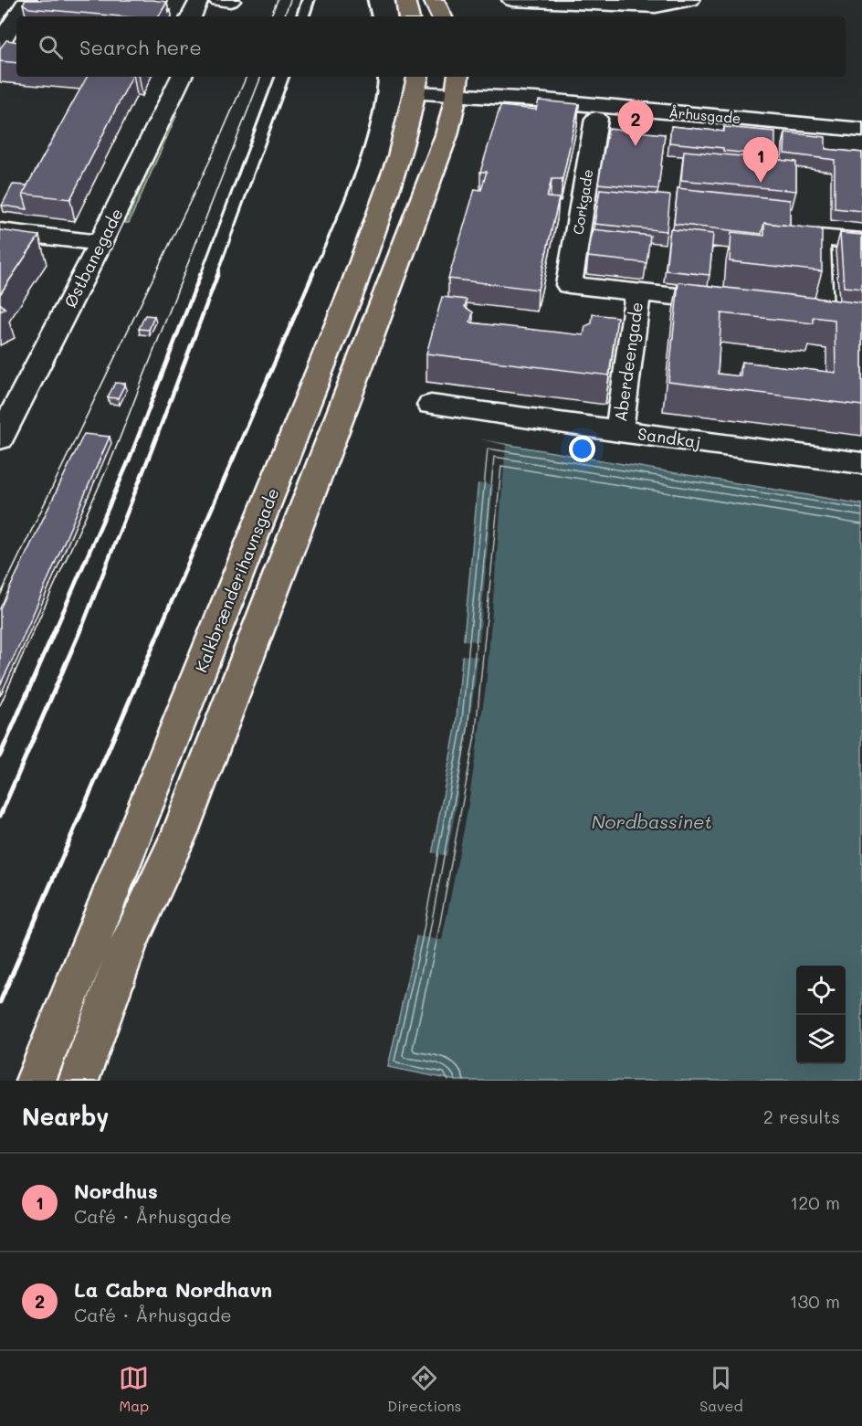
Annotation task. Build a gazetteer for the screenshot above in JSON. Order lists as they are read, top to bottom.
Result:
{
  "streets": {
    "main road": ["Kalkbrænderihavnsgade"],
    "street": [
      "Århusgade",
      "Corkgade",
      "Østbanegade",
      "Aberdeengade",
      "Sandkaj"
    ]
  },
  "crossings": [
    ["Århusgade", "Kalkbrænderihavnsgade"],
    ["Corkgade", "Aberdeengade"],
    ["Aberdeengade", "Sandkaj"]
  ],
  "water": ["Nordbassinet"],
  "page": {
    "search": "Search here",
    "pins": ["2", "1"],
    "heading": ["Nearby", "2 results"],
    "list": [
      {
        "mark": "1",
        "name": "Nordhus",
        "note": "Café · Århusgade",
        "value": "120 m"
      },
      {
        "mark": "2",
        "name": "La Cabra Nordhavn",
        "note": "Café · Århusgade",
        "value": "130 m"
      }
    ],
    "nav": ["Map", "Directions", "Saved"]
  }
}
